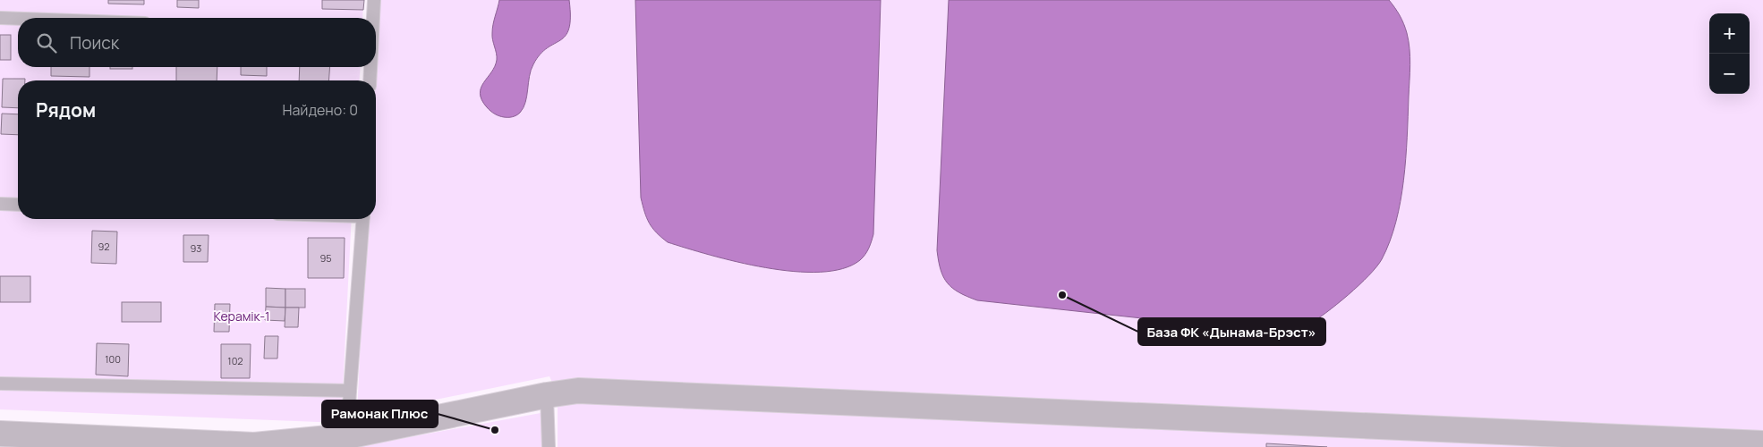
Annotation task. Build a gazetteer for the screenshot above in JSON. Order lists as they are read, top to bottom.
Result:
{
  "parks": ["Керамік-1"],
  "places": ["База ФК «Дынама-Брэст»", "Рамонак Плюс"],
  "house_numbers": [
    "92",
    "93",
    "95",
    "100",
    "102"
  ],
  "page": {
    "map_buttons": ["+", "−"],
    "search": "Поиск",
    "heading": ["Рядом", "Найдено: 0"]
  }
}
